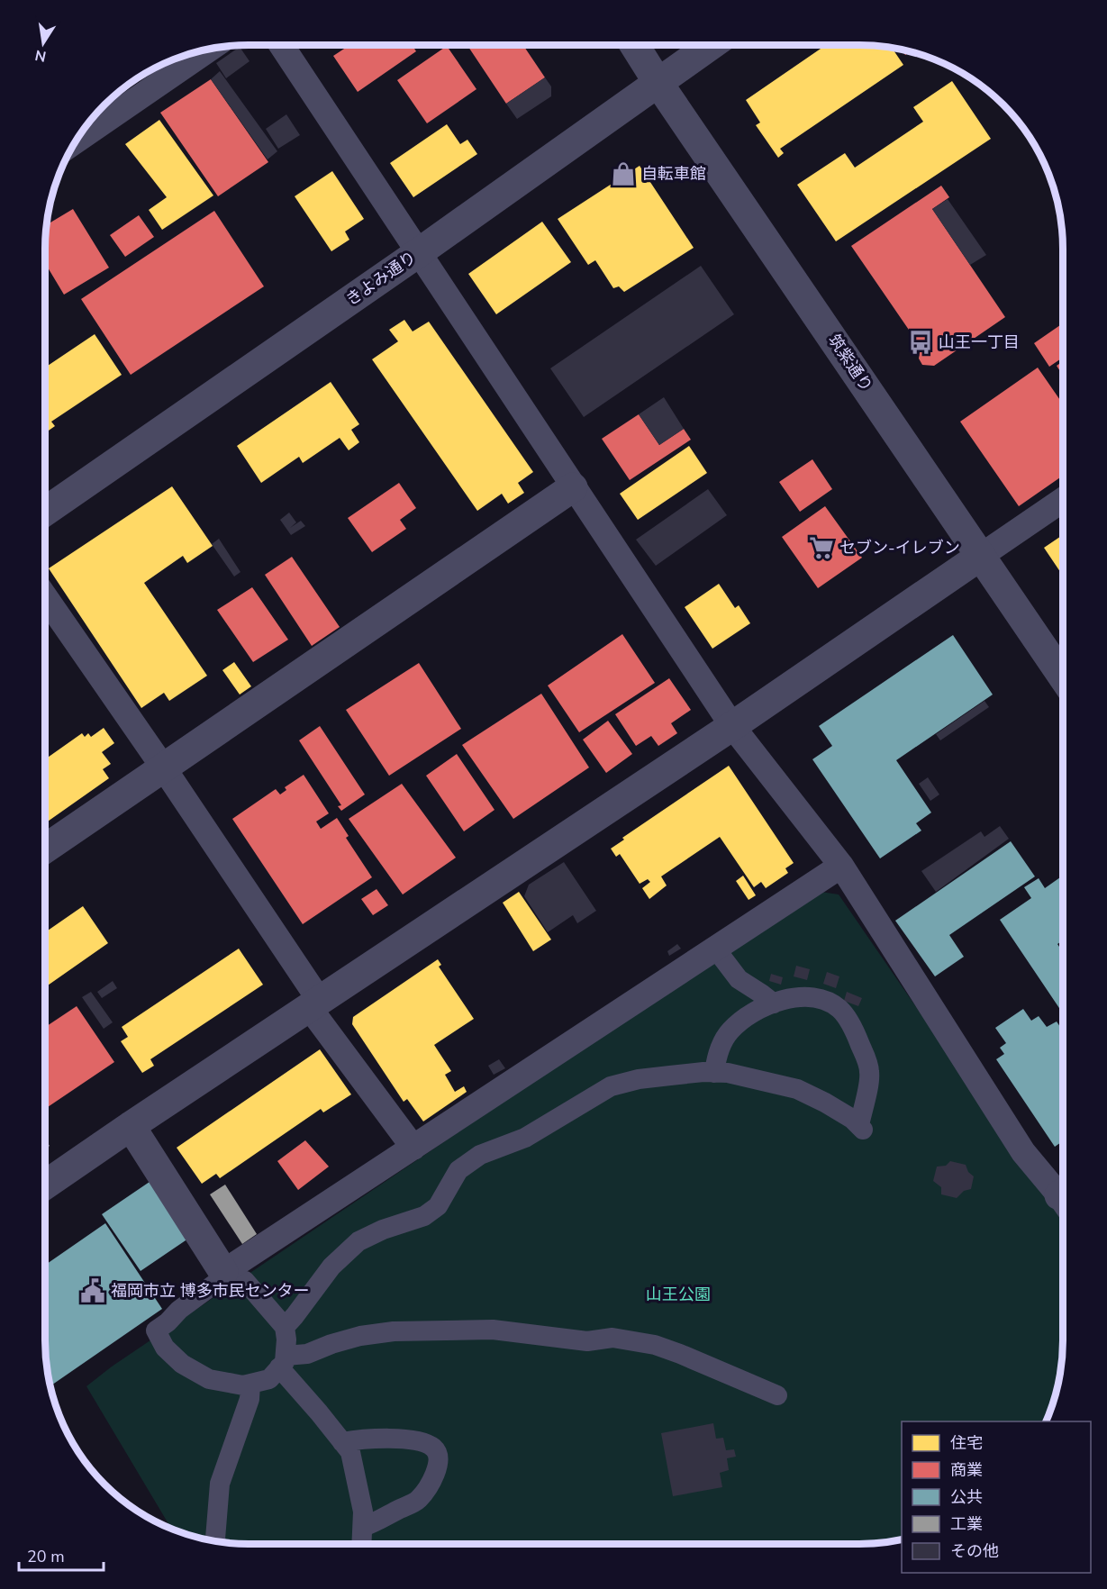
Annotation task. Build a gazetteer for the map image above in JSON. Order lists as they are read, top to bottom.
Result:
{
  "streets": {
    "street": ["きよみ通り", "筑紫通り"]
  },
  "crossings": [
    ["きよみ通り", "筑紫通り"]
  ],
  "parks": ["山王公園"],
  "places": {
    "shop": ["自転車館"],
    "bus stop": ["山王一丁目"],
    "supermarket": ["セブン-イレブン"],
    "public building": ["福岡市立 博多市民センター"]
  },
  "legend": [
    "住宅",
    "商業",
    "公共",
    "工業",
    "その他"
  ],
  "scale_bar": "20 m",
  "north": "bottom"
}
